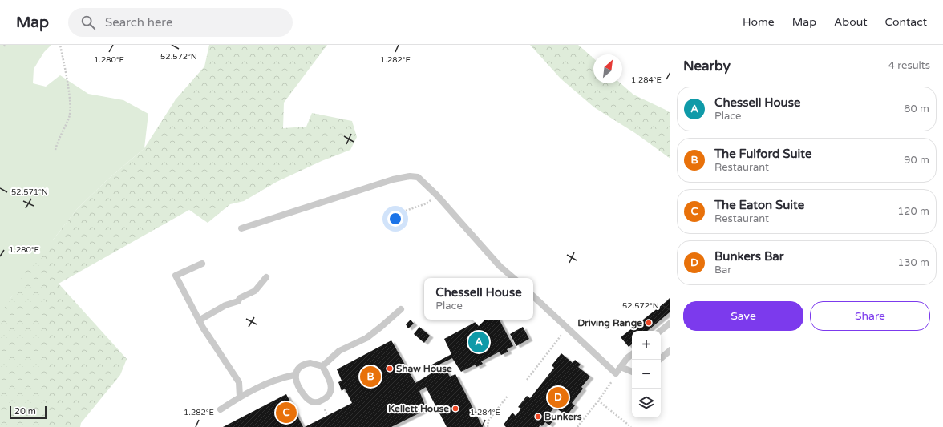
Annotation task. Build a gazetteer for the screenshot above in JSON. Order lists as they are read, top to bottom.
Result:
{
  "places": [
    "Driving Range",
    "Shaw House",
    "Kellett House",
    "Bunkers"
  ],
  "scale_bar": "20 m",
  "north": "top right",
  "page": {
    "header": "Map",
    "search": "Search here",
    "nav": [
      "Home",
      "Map",
      "About",
      "Contact"
    ],
    "heading": ["Nearby", "4 results"],
    "list": [
      {
        "mark": "A",
        "name": "Chessell House",
        "note": "Place",
        "value": "80 m"
      },
      {
        "mark": "B",
        "name": "The Fulford Suite",
        "note": "Restaurant",
        "value": "90 m"
      },
      {
        "mark": "C",
        "name": "The Eaton Suite",
        "note": "Restaurant",
        "value": "120 m"
      },
      {
        "mark": "D",
        "name": "Bunkers Bar",
        "note": "Bar",
        "value": "130 m"
      }
    ],
    "popup": ["Chessell House", "Place"],
    "buttons": ["Save", "Share"],
    "pins": [
      "A",
      "B",
      "D",
      "C"
    ],
    "map_buttons": ["+", "−"],
    "scale": "20 m"
  },
  "coordinates": [
    "52.572°N",
    "1.280°E",
    "1.282°E",
    "1.284°E",
    "52.571°N"
  ]
}
